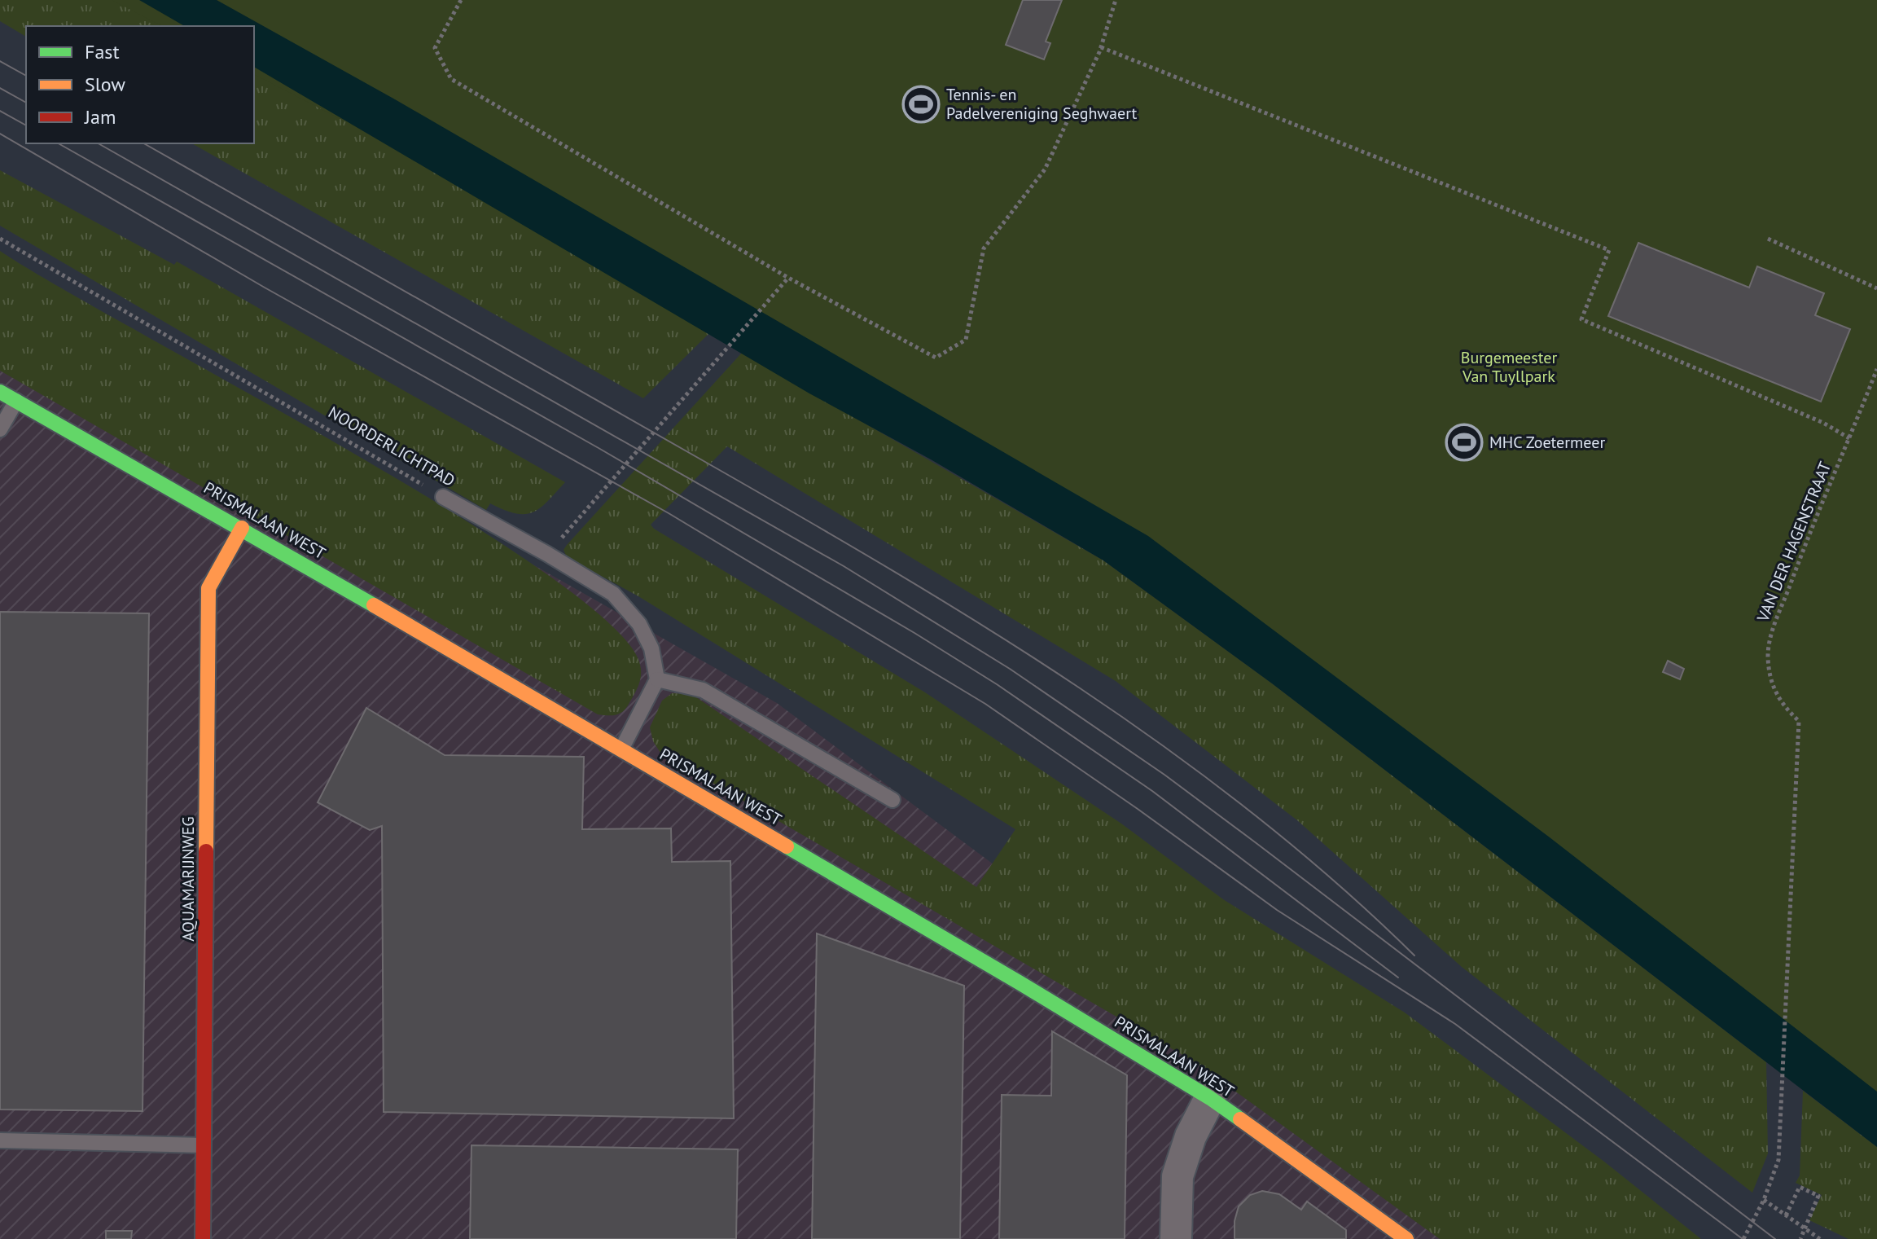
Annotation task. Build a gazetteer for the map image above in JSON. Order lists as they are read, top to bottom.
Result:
{
  "streets": {
    "street": ["PRISMALAAN WEST", "AQUAMARIJNWEG"],
    "lane": ["NOORDERLICHTPAD"],
    "path": ["VAN DER HAGENSTRAAT"]
  },
  "crossings": [
    ["PRISMALAAN WEST", "AQUAMARIJNWEG"]
  ],
  "parks": ["Burgemeester Van Tuyllpark"],
  "places": {
    "sports": ["Tennis- en Padelvereniging Seghwaert", "MHC Zoetermeer"]
  },
  "legend": ["Fast", "Slow", "Jam"]
}
